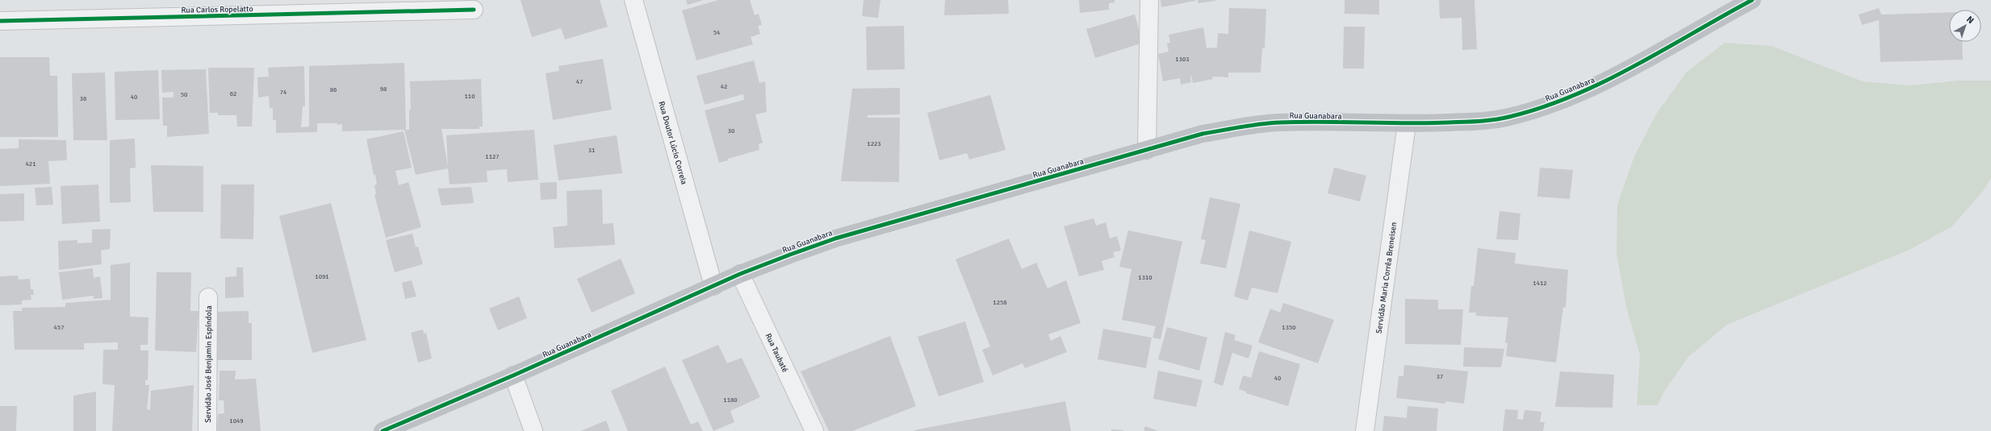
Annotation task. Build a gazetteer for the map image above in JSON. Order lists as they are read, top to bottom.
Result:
{
  "streets": {
    "main road": ["Rua Guanabara"],
    "street": [
      "Rua Carlos Ropelatto",
      "Rua Doutor Lúcio Correia",
      "Servidão Maria Corrêa Breneisen",
      "Rua Taubaté",
      "Servidão José Benjamin Espíndola"
    ]
  },
  "crossings": [
    ["Rua Guanabara", "Rua Doutor Lúcio Correia"],
    ["Rua Guanabara", "Servidão Maria Corrêa Breneisen"],
    ["Rua Guanabara", "Rua Taubaté"]
  ],
  "house_numbers": [
    "54",
    "1303",
    "47",
    "42",
    "98",
    "86",
    "74",
    "62",
    "50",
    "110",
    "40",
    "36",
    "30",
    "1223",
    "31",
    "1127",
    "421",
    "1091",
    "1310",
    "1412",
    "1258",
    "457",
    "1350",
    "37",
    "40",
    "1180",
    "1049"
  ],
  "north": "top right"
}
